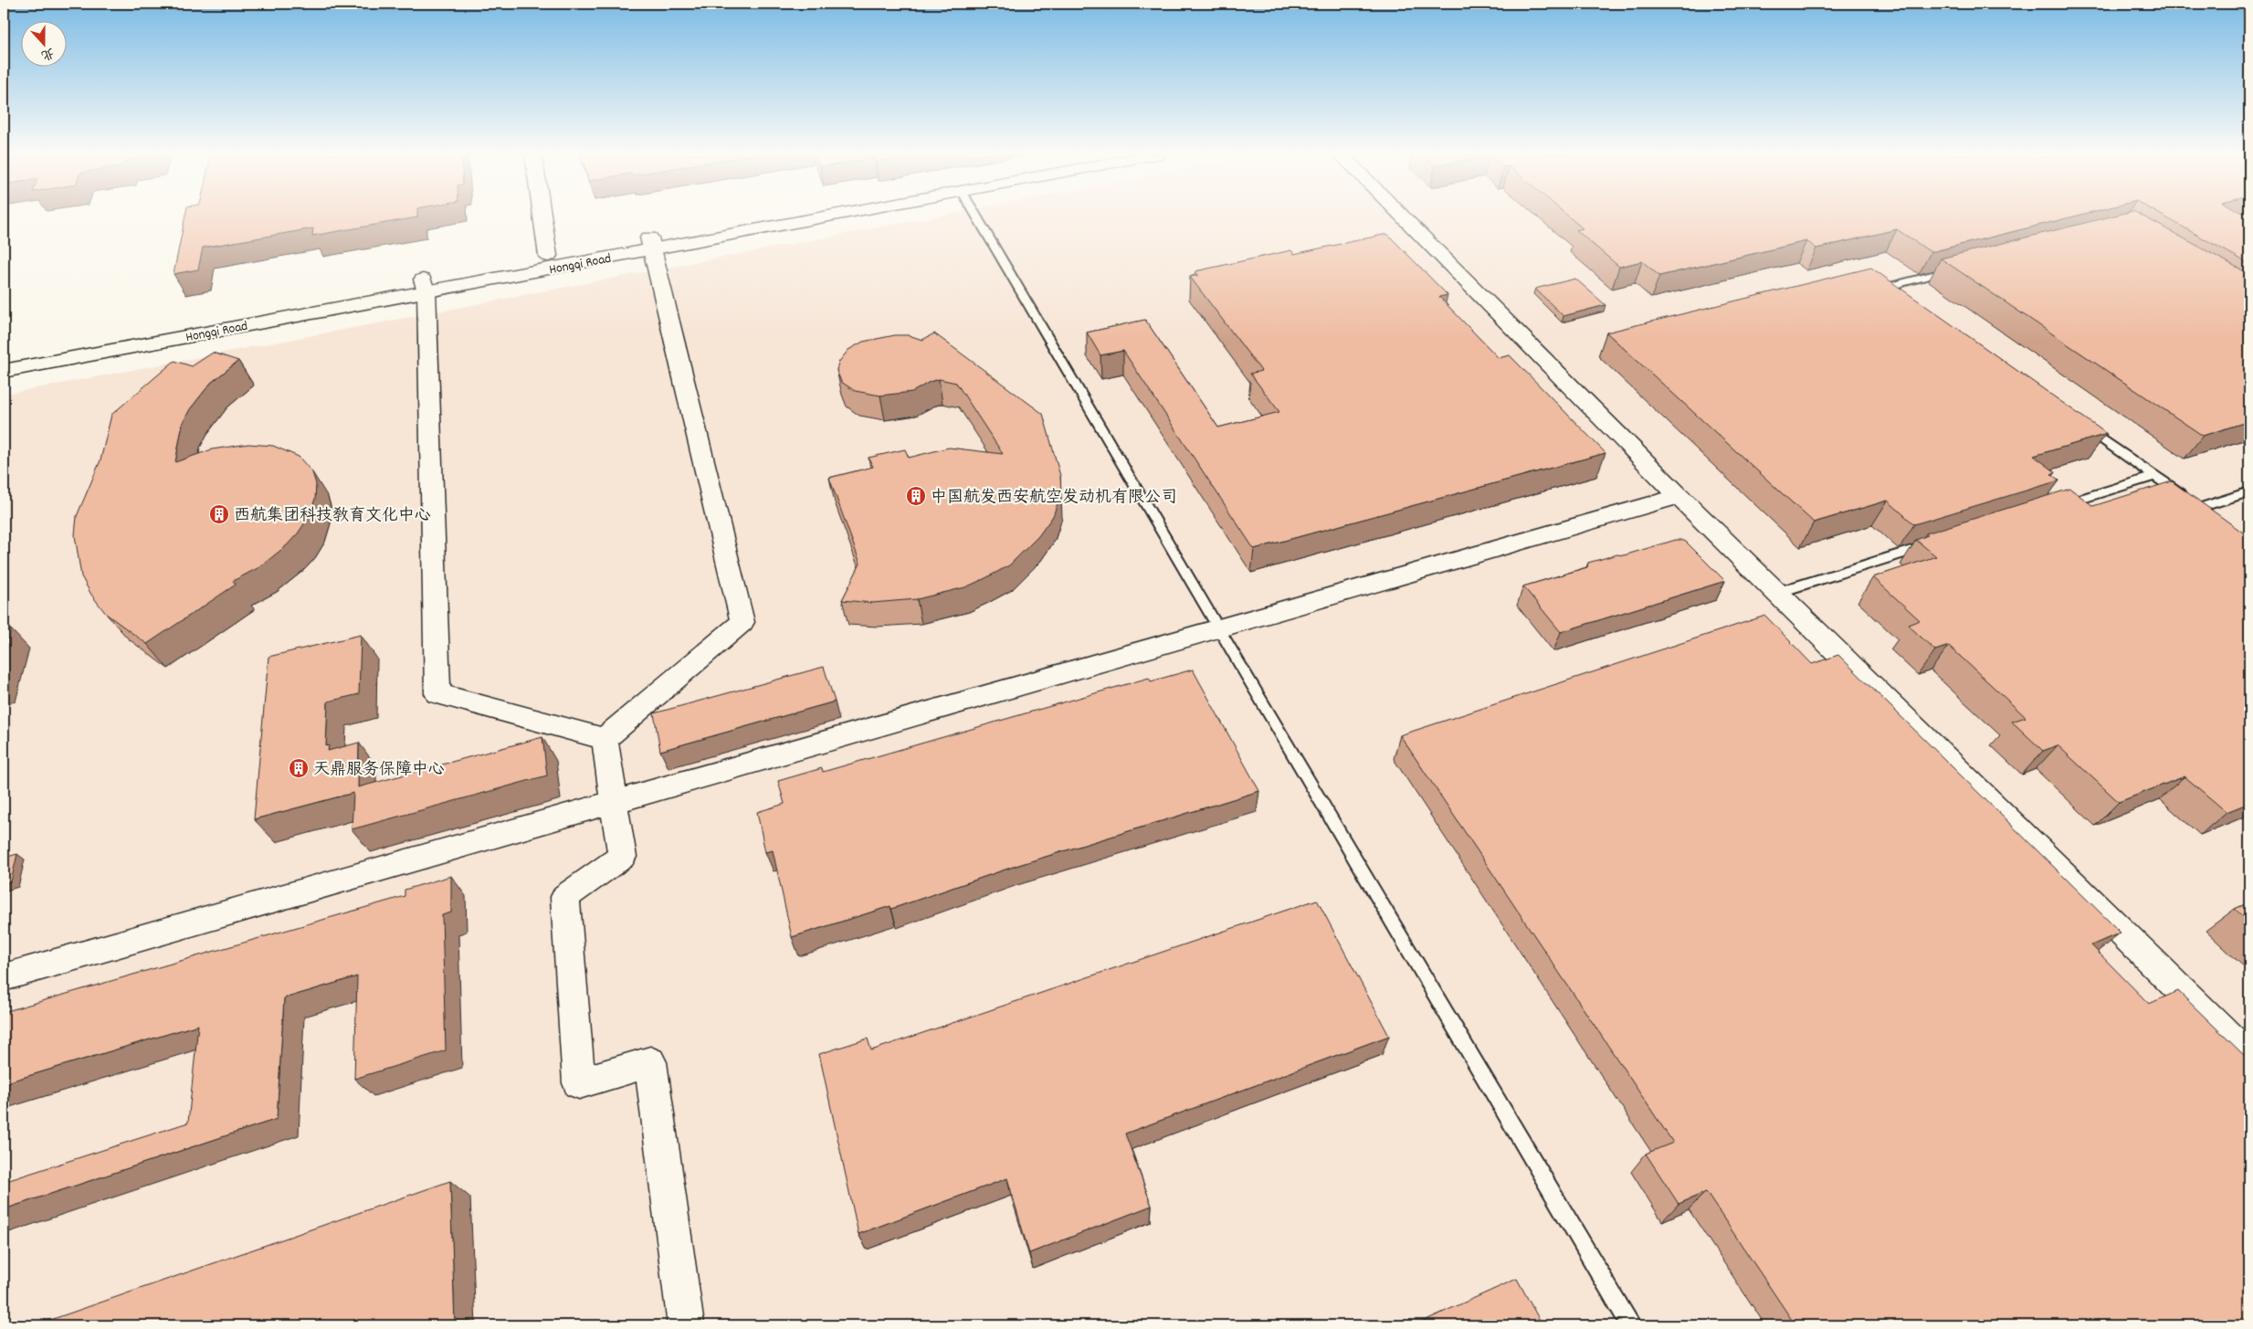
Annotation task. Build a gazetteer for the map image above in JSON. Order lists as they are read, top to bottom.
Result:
{
  "streets": {
    "street": ["Hongqi Road"]
  },
  "places": {
    "building": ["中国航发西安航空发动机有限公司", "西航集团科技教育文化中心", "天鼎服务保障中心"]
  },
  "north": "bottom"
}
